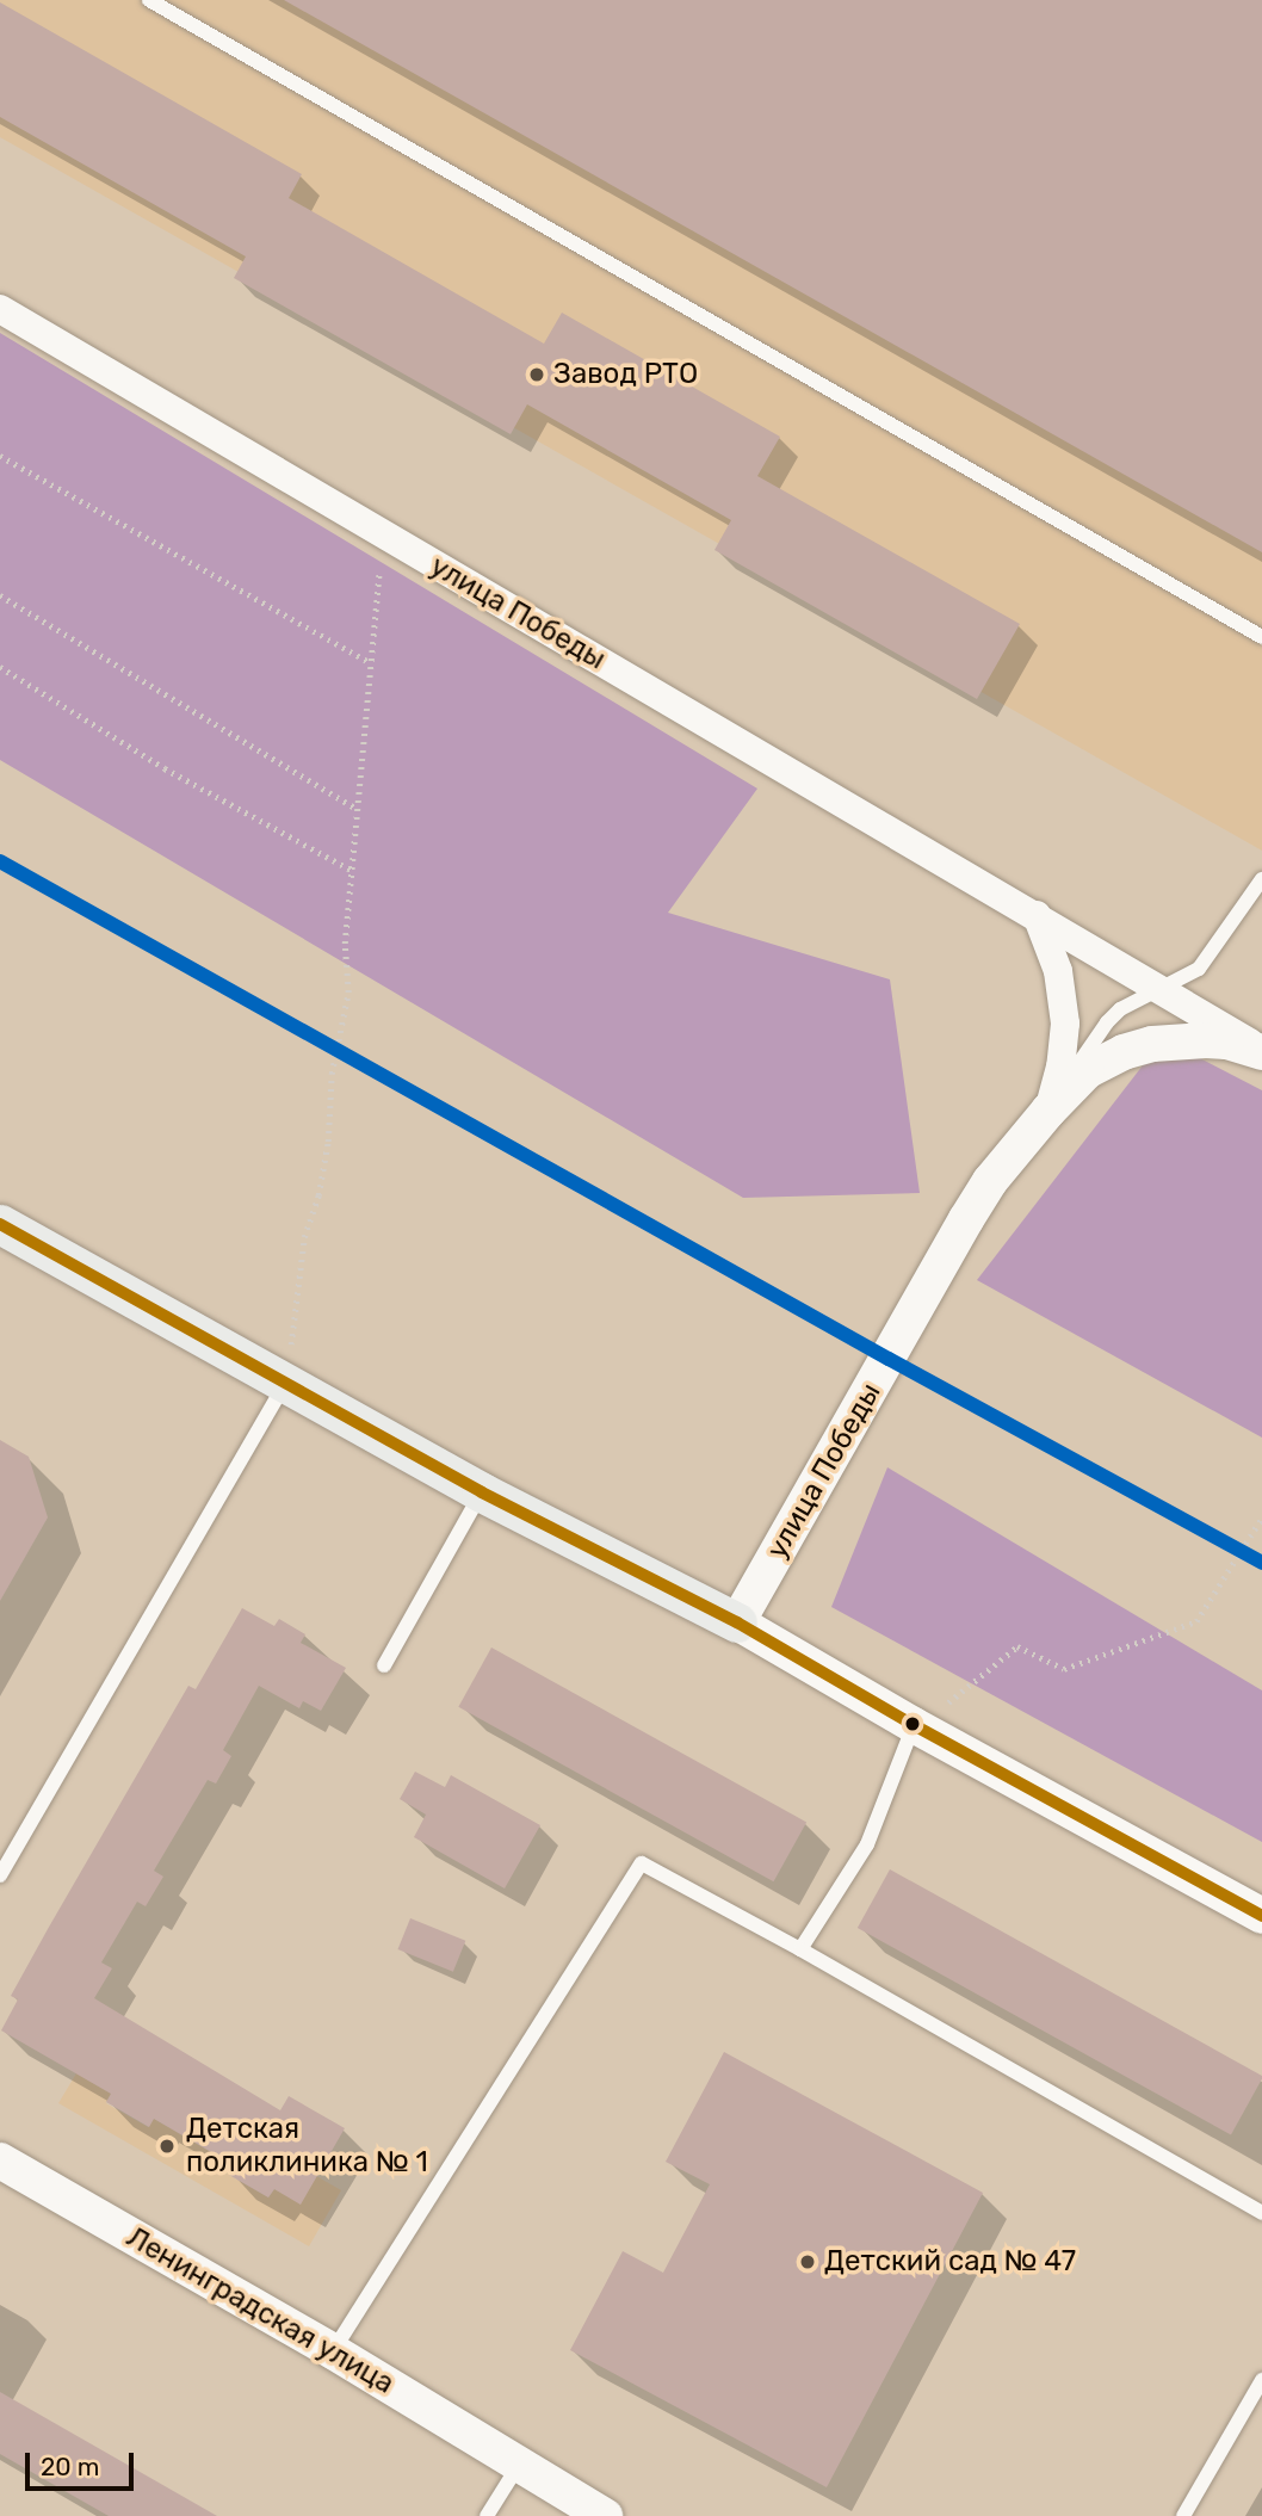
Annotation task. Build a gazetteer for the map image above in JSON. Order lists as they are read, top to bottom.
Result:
{
  "streets": {
    "street": ["улица Победы", "Ленинградская улица"]
  },
  "places": ["Завод РТО", "Детская поликлиника № 1", "Детский сад № 47"],
  "scale_bar": "20 m"
}
